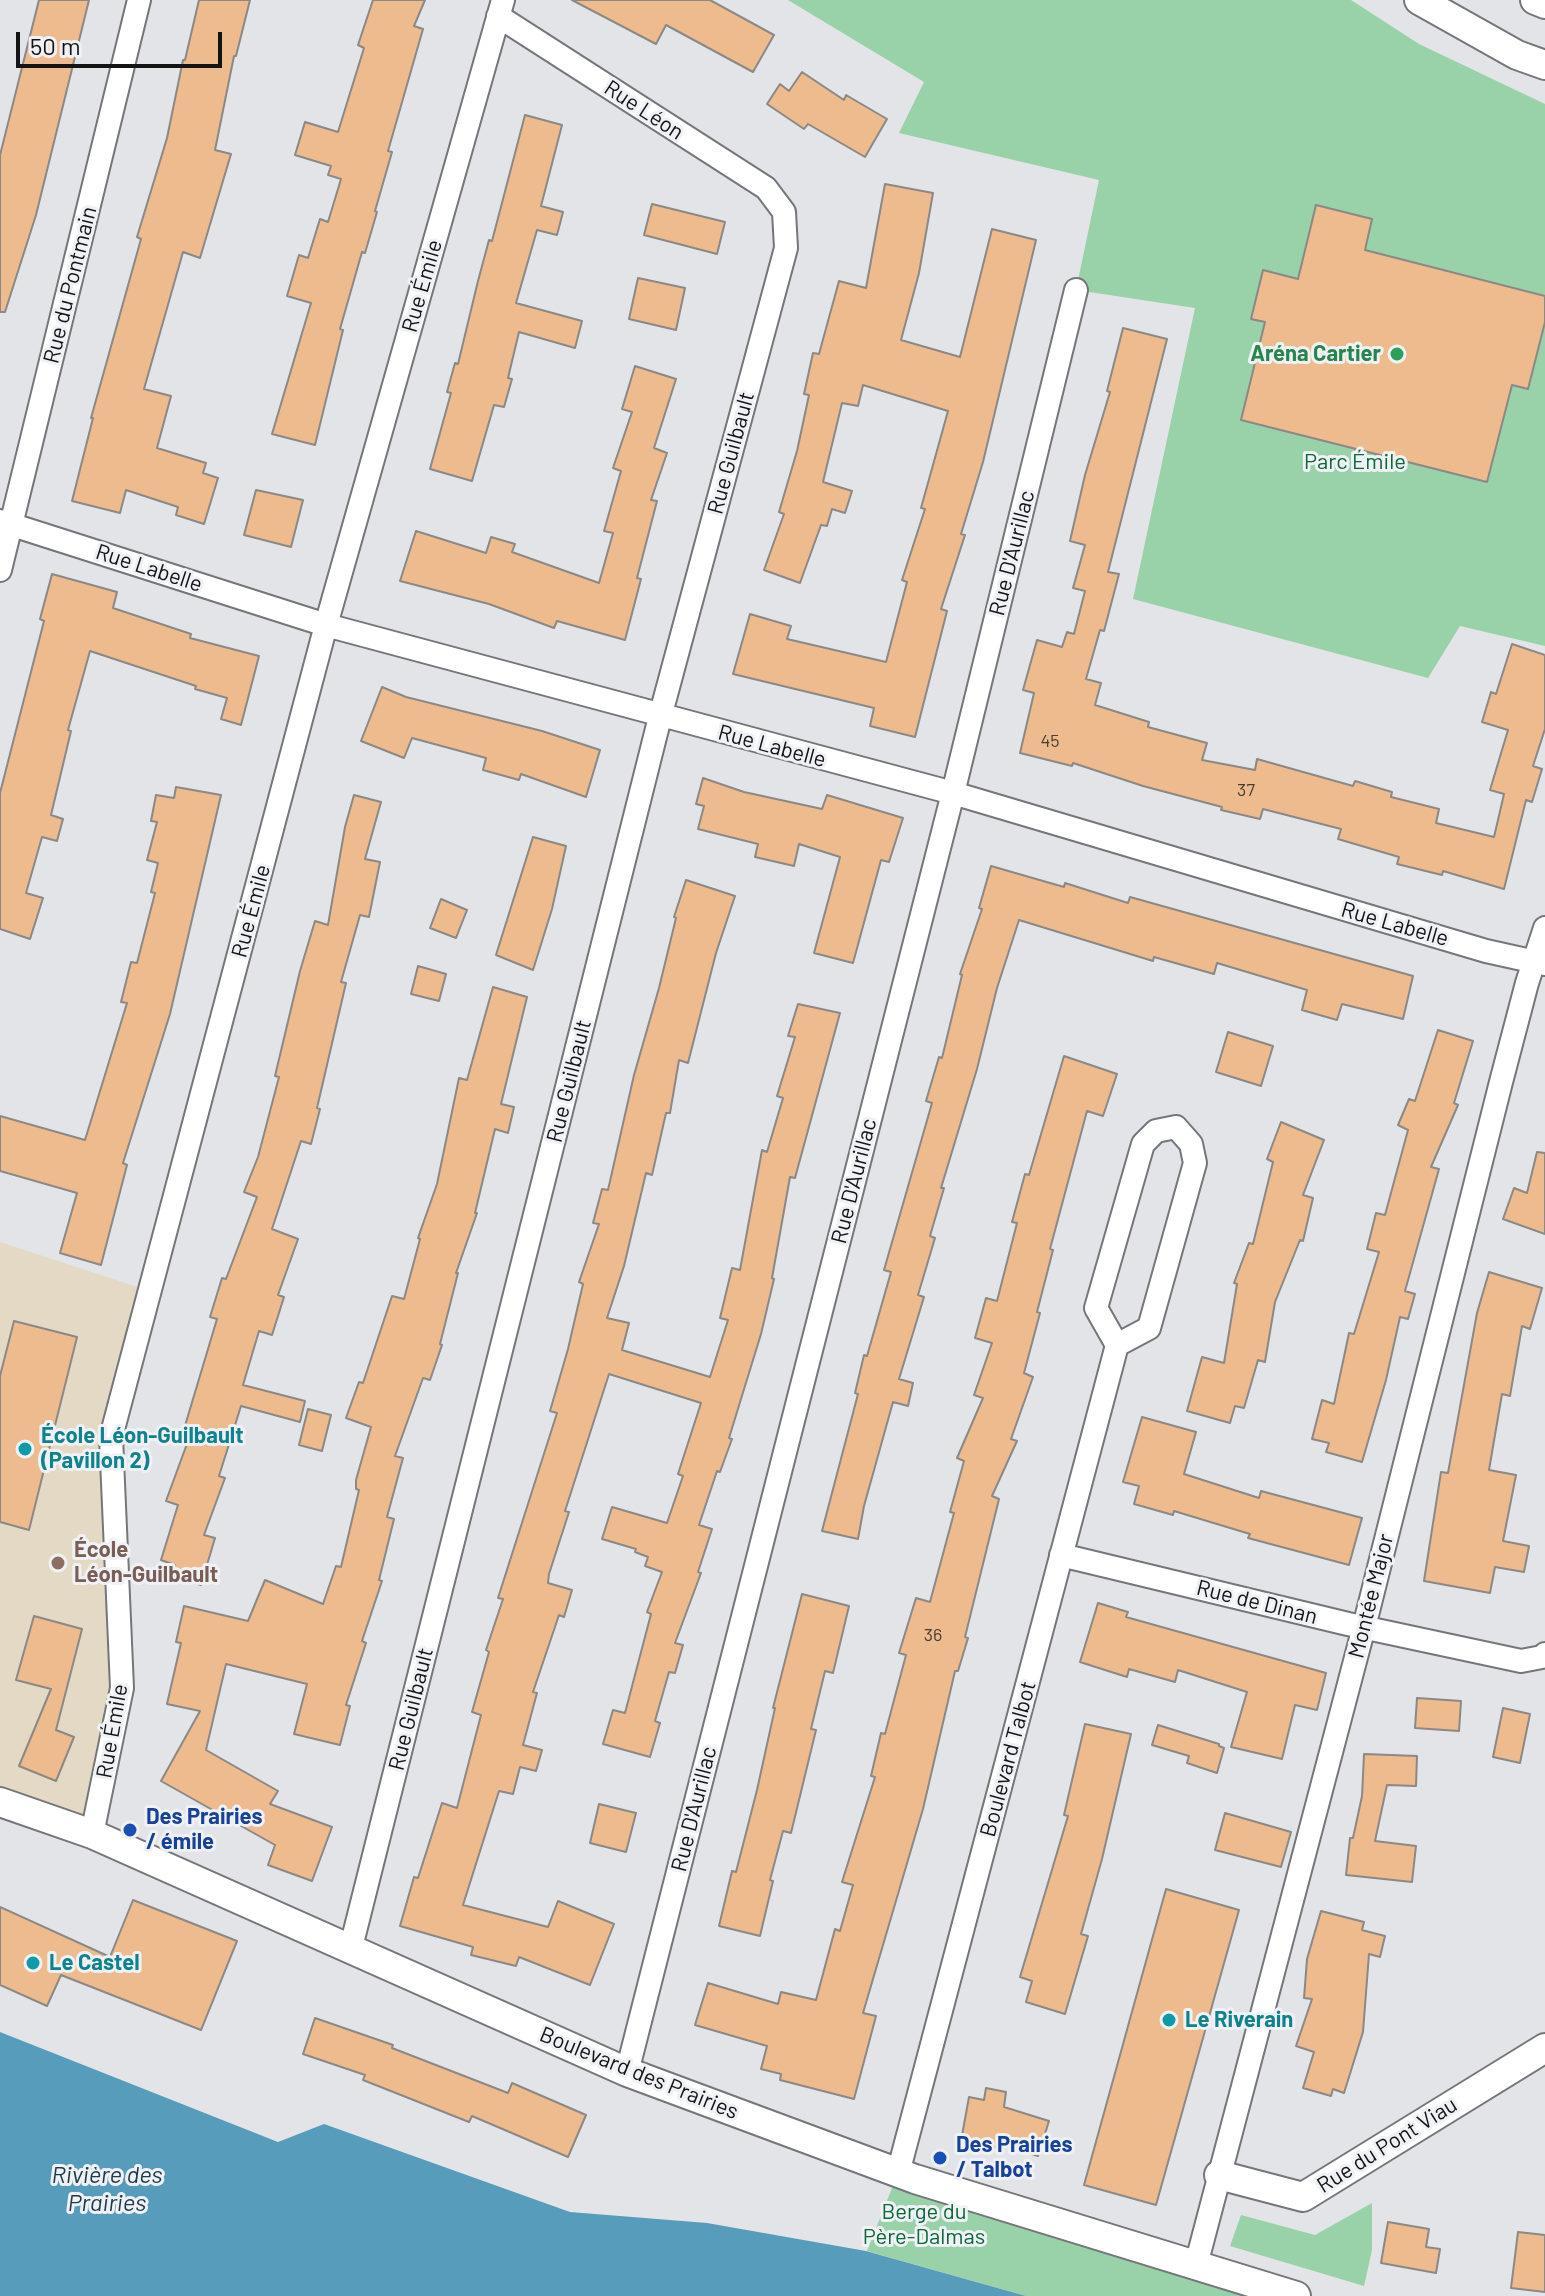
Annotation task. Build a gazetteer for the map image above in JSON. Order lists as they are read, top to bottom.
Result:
{
  "streets": {
    "street": [
      "Rue Léon",
      "Rue du Pontmain",
      "Rue Émile",
      "Rue Guilbault",
      "Rue D'Aurillac",
      "Rue Labelle",
      "Montée Major",
      "Rue de Dinan",
      "Boulevard Talbot",
      "Boulevard des Prairies",
      "Rue du Pont Viau"
    ]
  },
  "crossings": [
    ["Rue Léon", "Rue Émile"],
    ["Rue Léon", "Rue Guilbault"],
    ["Rue du Pontmain", "Rue Labelle"],
    ["Rue Émile", "Rue Labelle"],
    ["Rue Émile", "Boulevard des Prairies"],
    ["Rue Guilbault", "Rue Labelle"],
    ["Rue Guilbault", "Boulevard des Prairies"],
    ["Rue D'Aurillac", "Rue Labelle"],
    ["Rue D'Aurillac", "Boulevard des Prairies"],
    ["Rue Labelle", "Montée Major"],
    ["Montée Major", "Rue de Dinan"],
    ["Montée Major", "Boulevard des Prairies"],
    ["Montée Major", "Rue du Pont Viau"],
    ["Rue de Dinan", "Boulevard Talbot"],
    ["Boulevard Talbot", "Boulevard des Prairies"]
  ],
  "water": ["Rivière des Prairies"],
  "parks": ["Parc Émile", "Berge du Père-Dalmas"],
  "places": [
    "Aréna Cartier",
    "École Léon-Guilbault (Pavillon 2)",
    "École Léon-Guilbault",
    "Des Prairies / émile",
    "Le Castel",
    "Le Riverain",
    "Des Prairies / Talbot"
  ],
  "house_numbers": ["45", "37", "36"],
  "scale_bar": "50 m"
}
